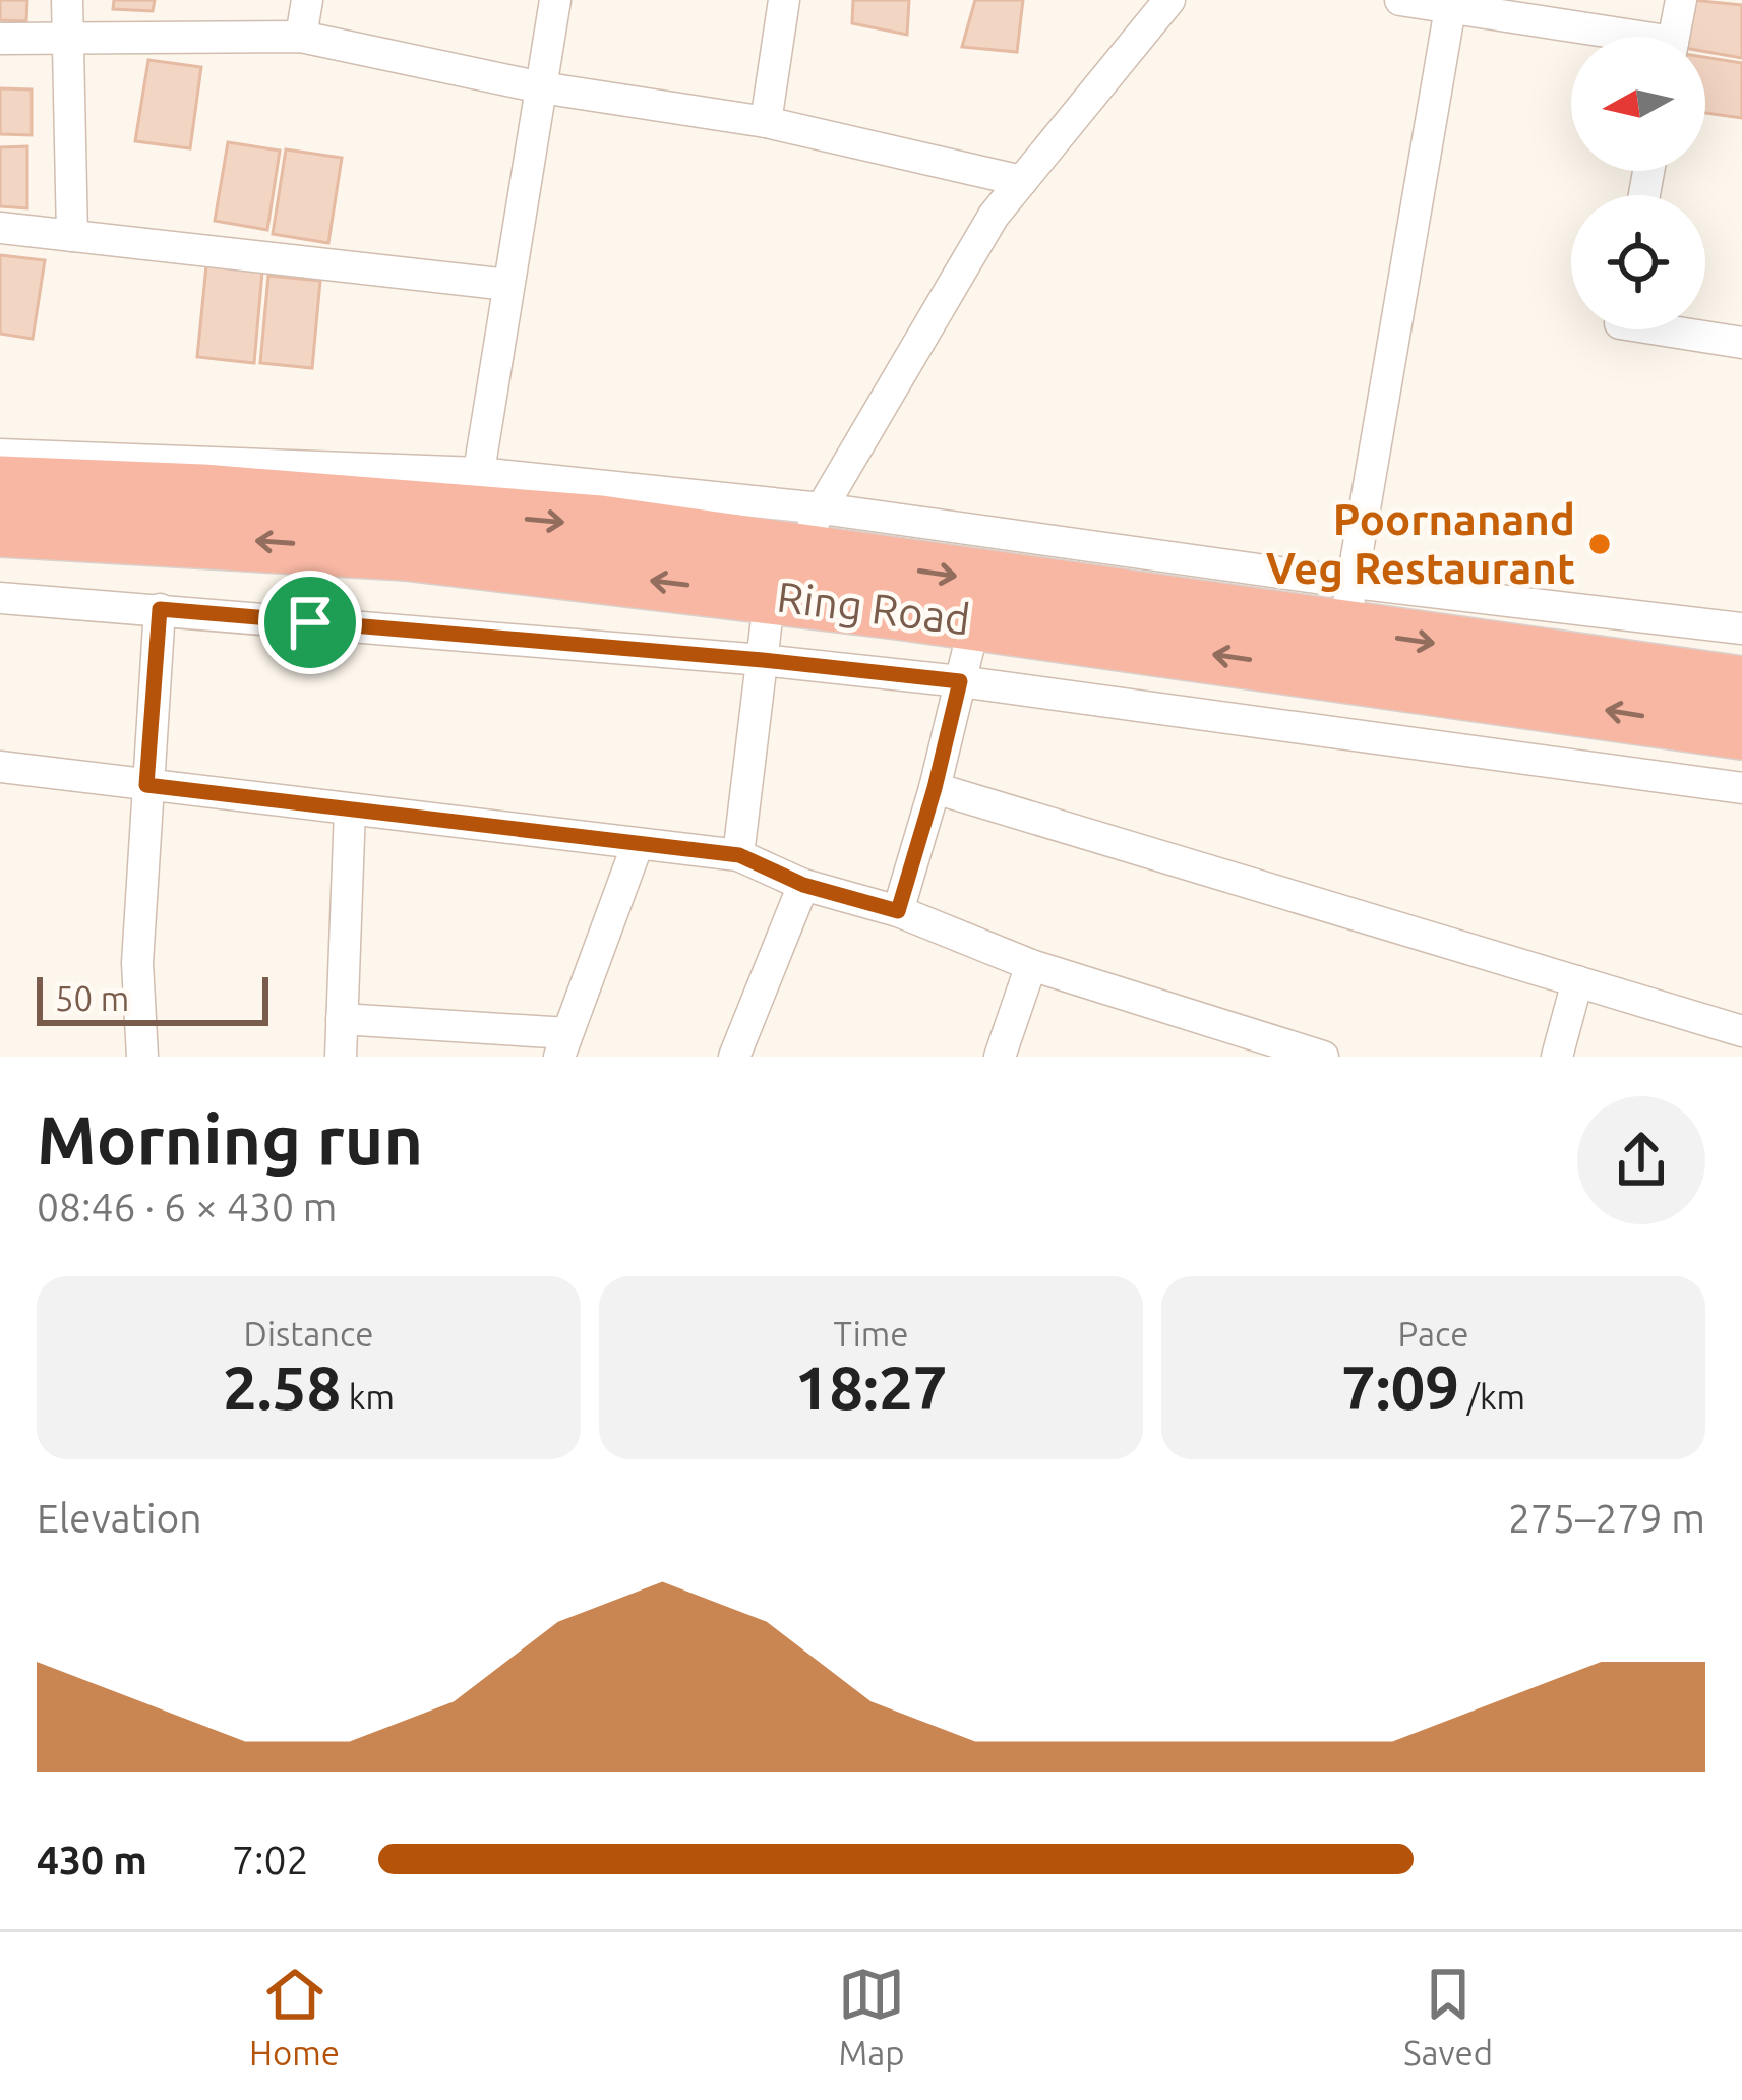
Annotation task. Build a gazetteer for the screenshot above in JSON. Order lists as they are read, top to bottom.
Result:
{
  "streets": {
    "highway": ["Ring Road"]
  },
  "places": ["Poornanand Veg Restaurant"],
  "scale_bar": "50 m",
  "north": "left",
  "page": {
    "scale": "50 m",
    "heading": ["Morning run", "08:46 · 6 × 430 m"],
    "stats": [
      ["Distance", "2.58 km"],
      ["Time", "18:27"],
      ["Pace", "7:09 /km"]
    ],
    "chart": ["Elevation", "275–279 m"],
    "list": [
      {
        "name": "430 m",
        "note": "7:02"
      }
    ],
    "tabs": ["Home", "Map", "Saved"]
  }
}
